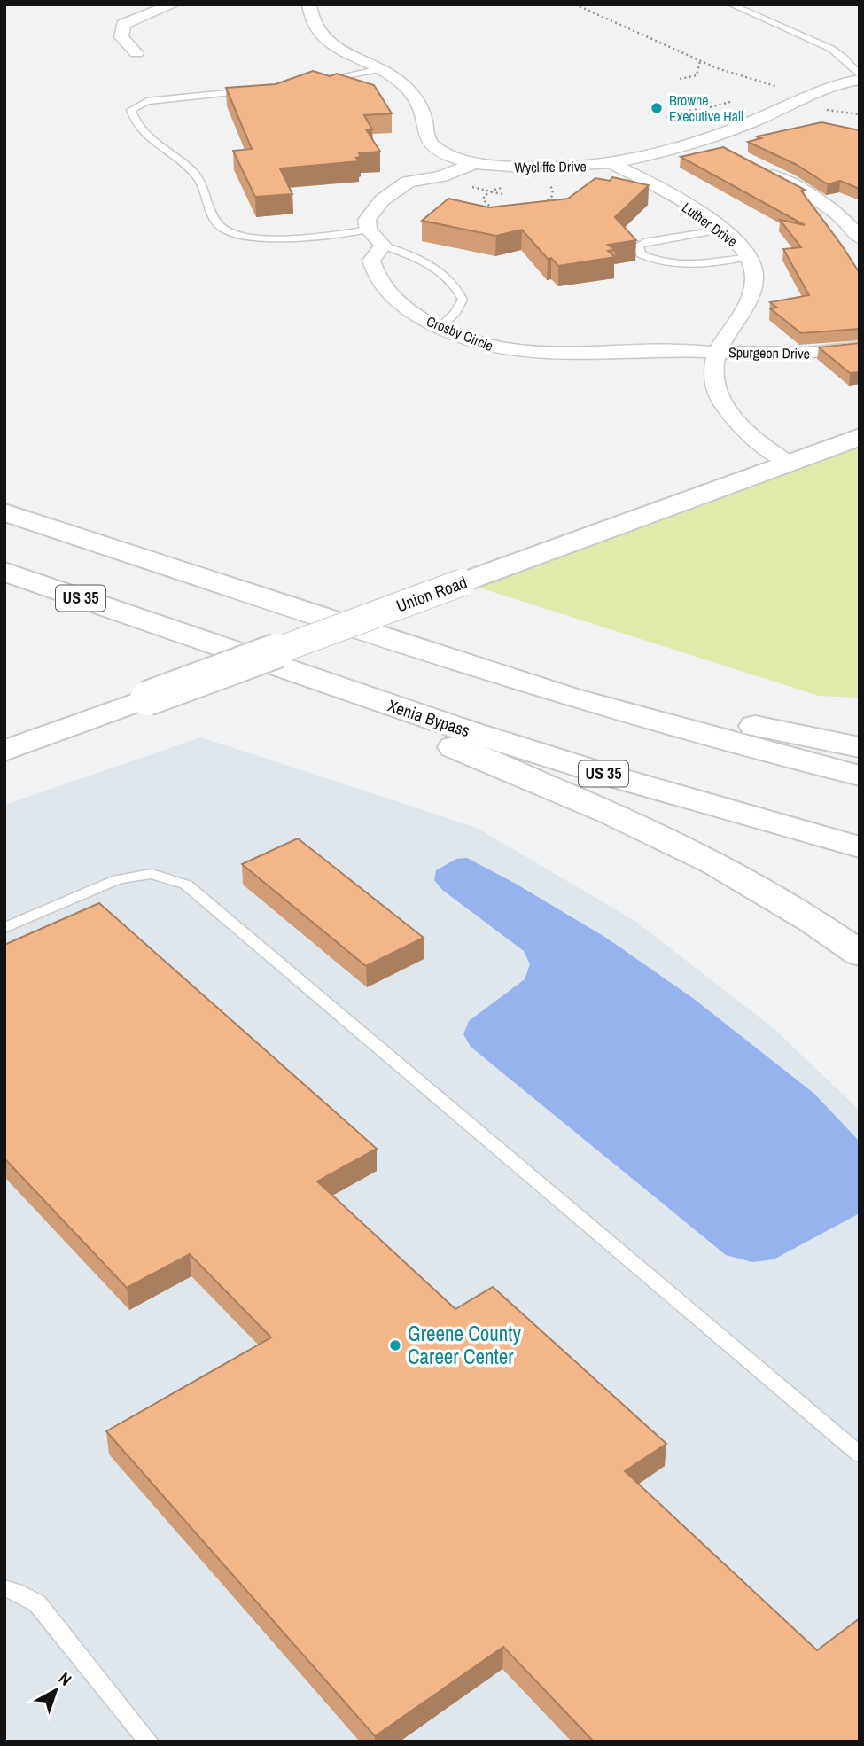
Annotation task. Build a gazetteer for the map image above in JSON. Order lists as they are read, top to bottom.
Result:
{
  "streets": {
    "main road": ["Union Road", "US 35", "Xenia Bypass"],
    "street": [
      "Wycliffe Drive",
      "Luther Drive",
      "Crosby Circle",
      "Spurgeon Drive"
    ]
  },
  "crossings": [
    ["Wycliffe Drive", "Luther Drive"],
    ["Luther Drive", "Crosby Circle"],
    ["Luther Drive", "Spurgeon Drive"],
    ["Luther Drive", "Union Road"],
    ["Crosby Circle", "Spurgeon Drive"]
  ],
  "places": ["Browne Executive Hall", "Greene County Career Center"],
  "north": "top right"
}
